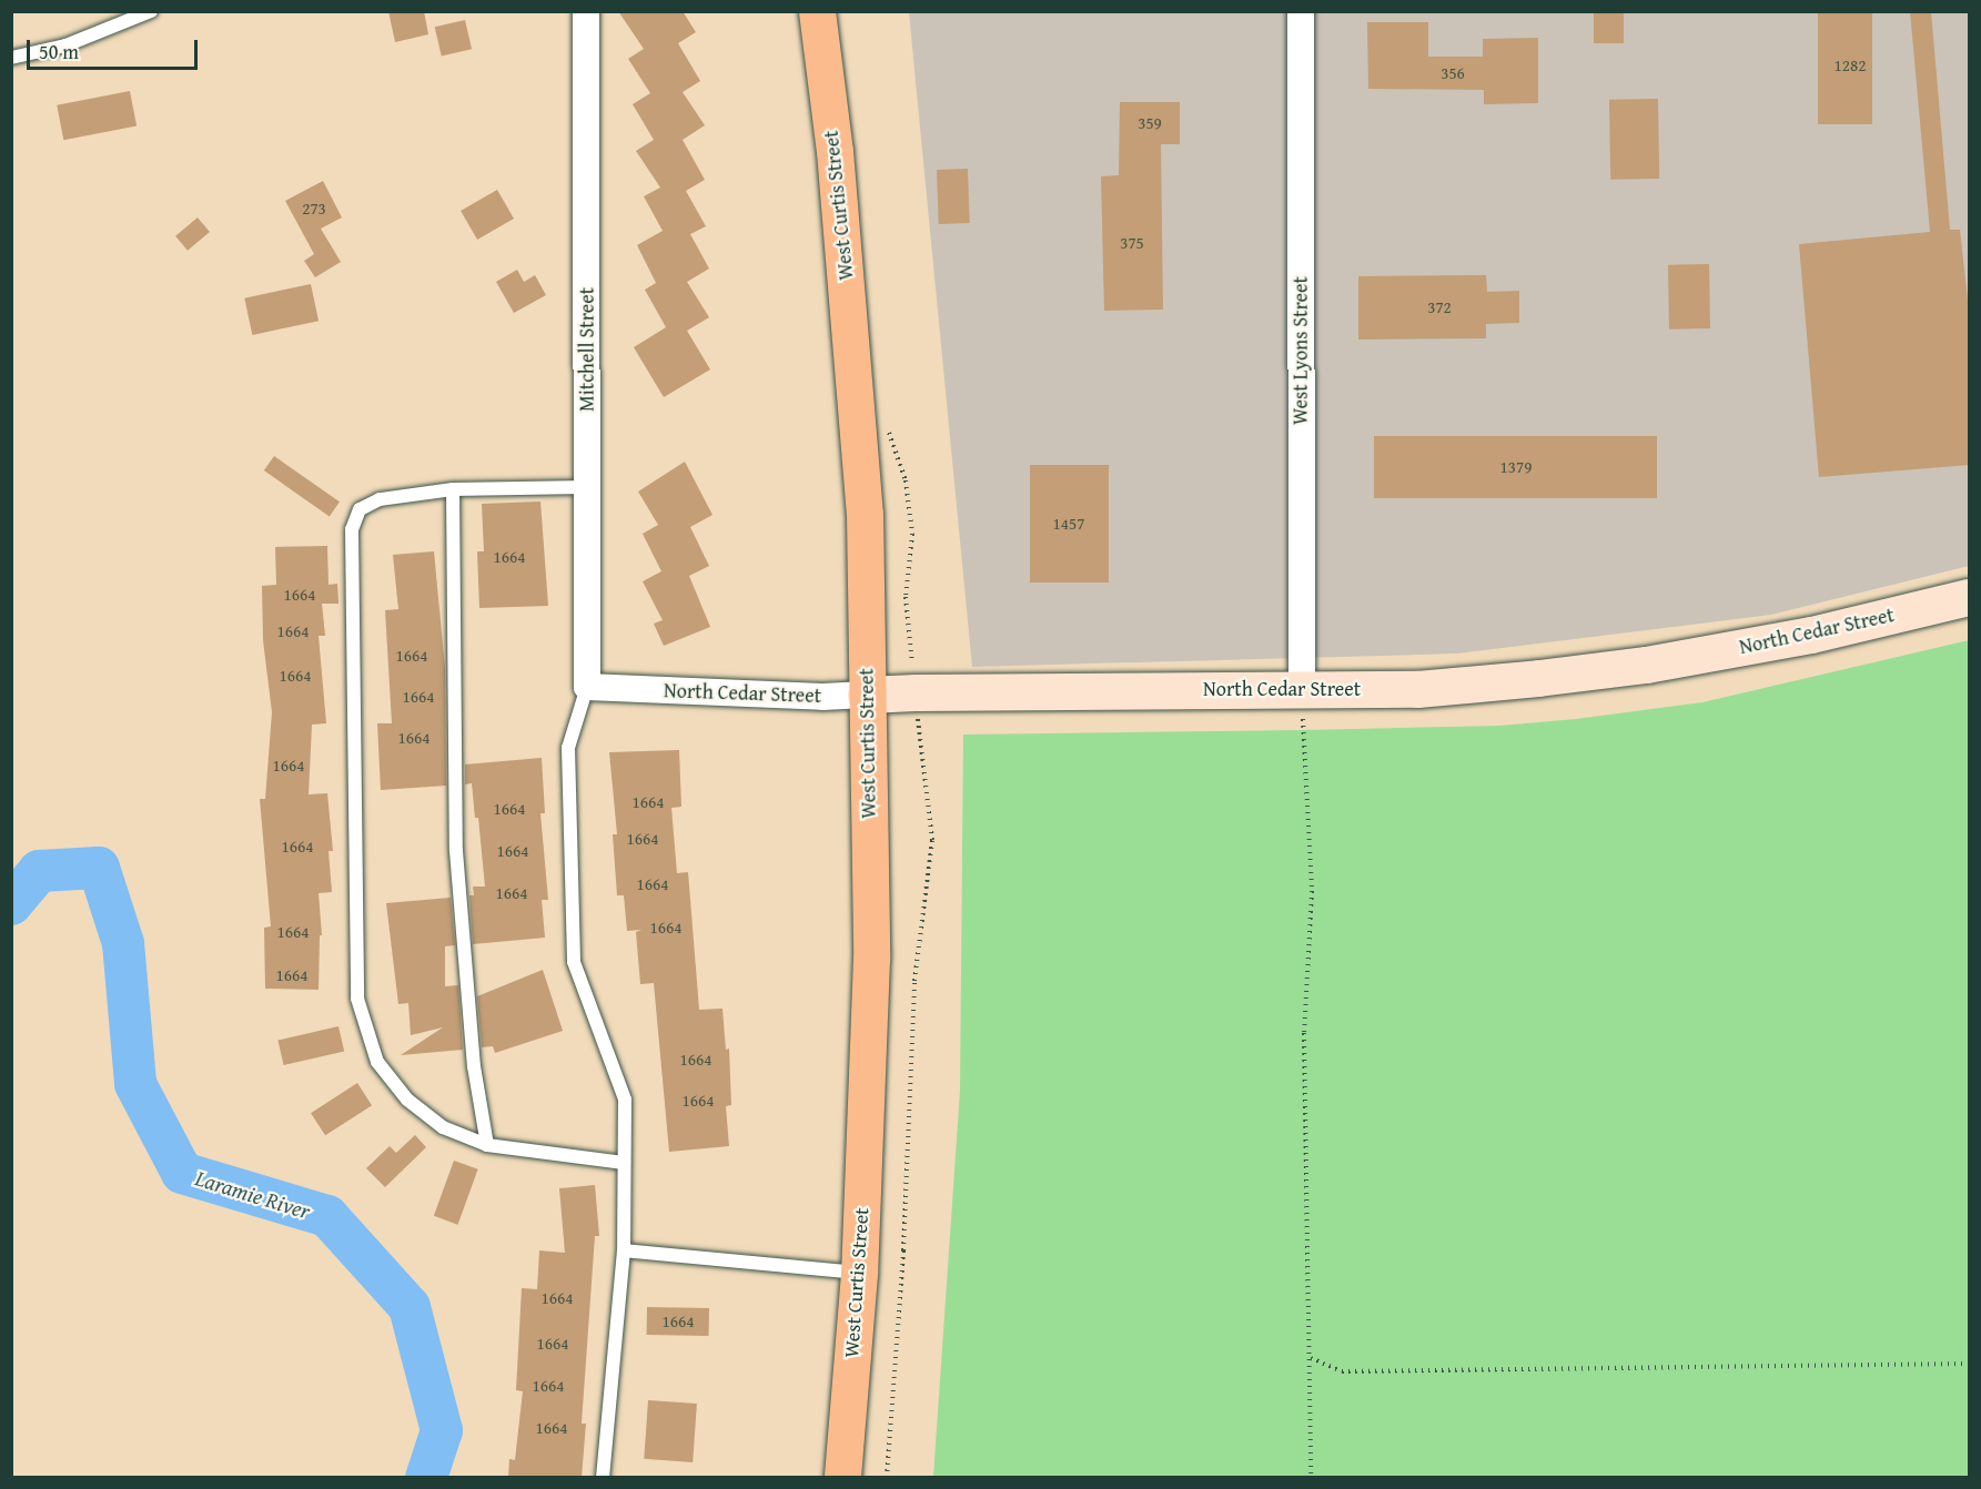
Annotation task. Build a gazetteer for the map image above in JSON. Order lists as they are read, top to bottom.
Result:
{
  "streets": {
    "main road": ["West Curtis Street"],
    "street": ["Mitchell Street", "West Lyons Street", "North Cedar Street"]
  },
  "crossings": [
    ["West Curtis Street", "North Cedar Street"],
    ["Mitchell Street", "North Cedar Street"],
    ["West Lyons Street", "North Cedar Street"]
  ],
  "water": ["Laramie River"],
  "house_numbers": [
    "1282",
    "356",
    "359",
    "273",
    "375",
    "372",
    "1379",
    "1457",
    "1664",
    "1664",
    "1664",
    "1664",
    "1664",
    "1664",
    "1664",
    "1664",
    "1664",
    "1664",
    "1664",
    "1664",
    "1664",
    "1664",
    "1664",
    "1664",
    "1664",
    "1664",
    "1664",
    "1664",
    "1664",
    "1664",
    "1664",
    "1664",
    "1664"
  ],
  "scale_bar": "50 m"
}
